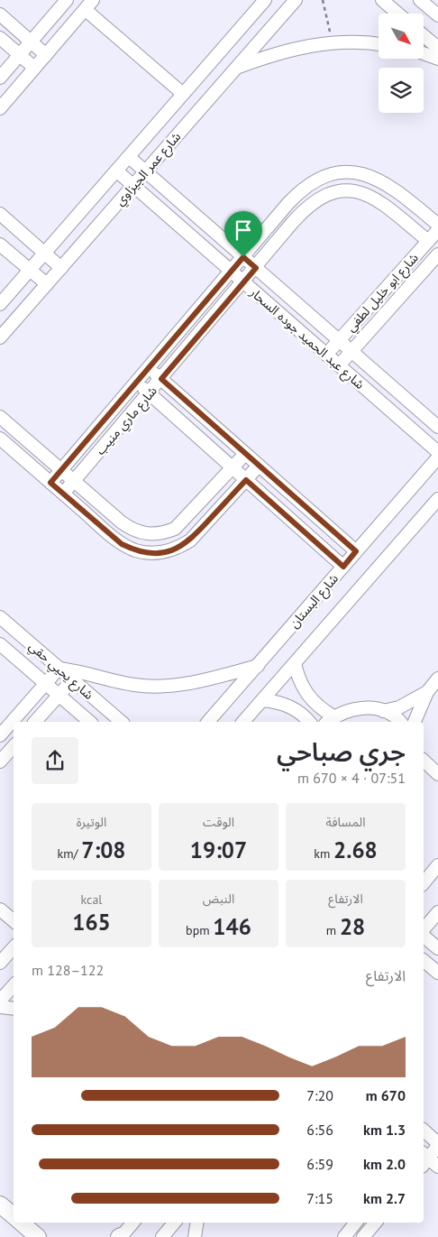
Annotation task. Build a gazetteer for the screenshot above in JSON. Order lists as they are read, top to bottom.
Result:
{
  "streets": {
    "street": [
      "شارع عمر الجيزاوي",
      "شارع ابو خليل لطفي",
      "شارع عبد الحميد جوده السحار",
      "شارع ماري منيب",
      "شارع البستان",
      "شارع يحيي حقي"
    ]
  },
  "crossings": [
    ["شارع عمر الجيزاوي", "شارع عبد الحميد جوده السحار"],
    ["شارع ابو خليل لطفي", "شارع عبد الحميد جوده السحار"],
    ["شارع ابو خليل لطفي", "شارع ماري منيب"],
    ["شارع عبد الحميد جوده السحار", "شارع ماري منيب"]
  ],
  "north": "bottom right",
  "page": {
    "heading": ["جري صباحي", "07:51 · 4 × 670 m"],
    "stats": [
      ["المسافة", "2.68 km"],
      ["الوقت", "19:07"],
      ["الوتيرة", "7:08 /km"],
      ["الارتفاع", "28 m"],
      ["النبض", "146 bpm"],
      ["kcal", "165"]
    ],
    "chart": ["الارتفاع", "122–128 m"],
    "list": [
      {
        "name": "670 m",
        "note": "7:20"
      },
      {
        "name": "1.3 km",
        "note": "6:56"
      },
      {
        "name": "2.0 km",
        "note": "6:59"
      },
      {
        "name": "2.7 km",
        "note": "7:15"
      }
    ]
  }
}
